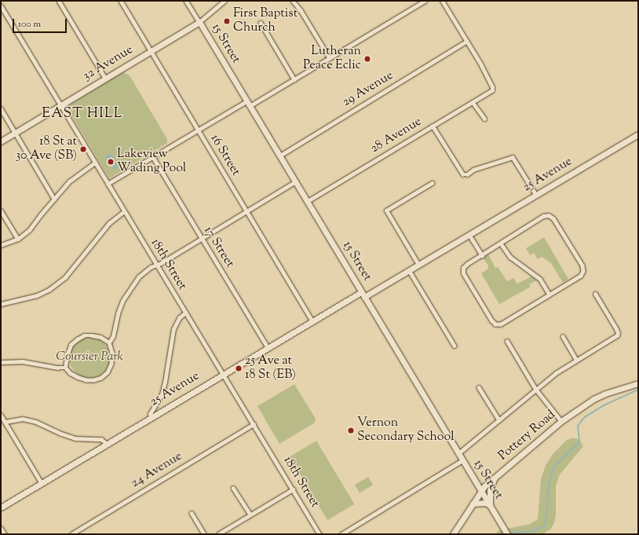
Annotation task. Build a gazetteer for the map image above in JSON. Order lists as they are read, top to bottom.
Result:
{
  "streets": {
    "street": [
      "15 Street",
      "32 Avenue",
      "29 Avenue",
      "28 Avenue",
      "16 Street",
      "25 Avenue",
      "17 Street",
      "18th Street",
      "Pottery Road",
      "24 Avenue"
    ]
  },
  "crossings": [
    ["15 Street", "32 Avenue"],
    ["15 Street", "29 Avenue"],
    ["15 Street", "28 Avenue"],
    ["15 Street", "25 Avenue"],
    ["15 Street", "Pottery Road"],
    ["32 Avenue", "16 Street"],
    ["32 Avenue", "18th Street"],
    ["29 Avenue", "28 Avenue"],
    ["16 Street", "25 Avenue"],
    ["25 Avenue", "17 Street"],
    ["25 Avenue", "18th Street"],
    ["18th Street", "24 Avenue"]
  ],
  "districts": ["EAST HILL"],
  "parks": ["Coursier Park"],
  "places": [
    "First Baptist Church",
    "Lutheran Peace Eclic",
    "18 St at 30 Ave (SB)",
    "Lakeview Wading Pool",
    "25 Ave at 18 St (EB)",
    "Vernon Secondary School"
  ],
  "scale_bar": "100 m"
}
